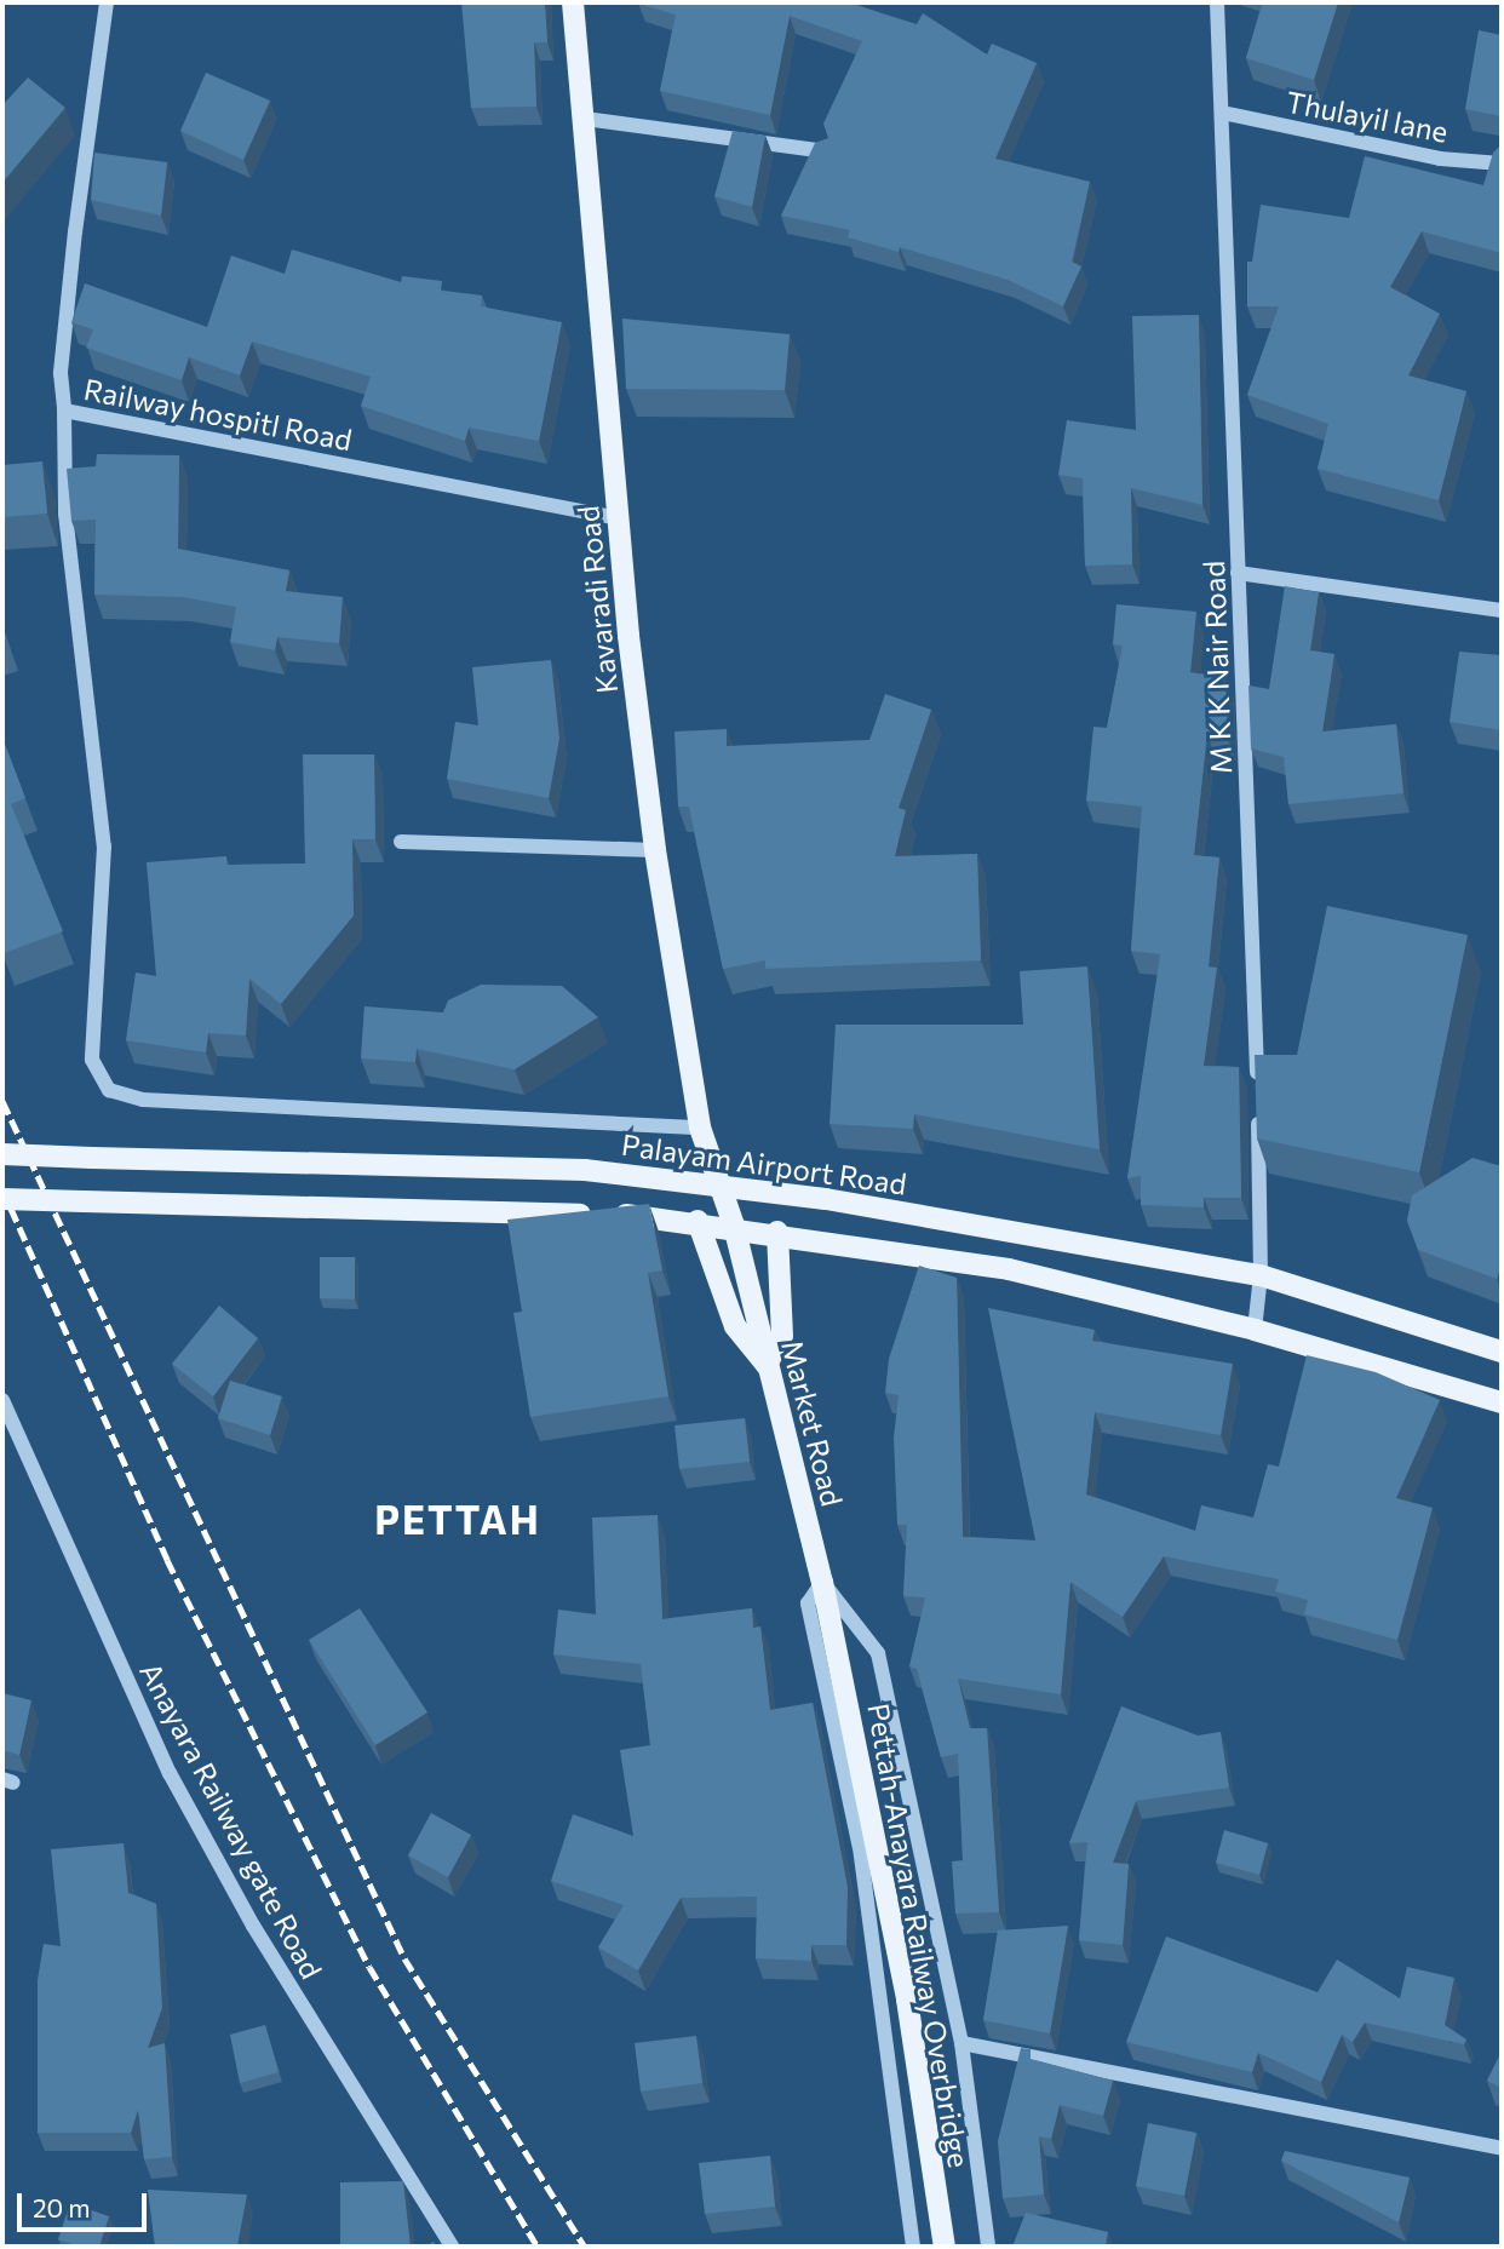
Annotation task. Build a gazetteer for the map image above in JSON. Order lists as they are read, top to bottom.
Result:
{
  "streets": {
    "main road": [
      "Kavaradi Road",
      "Palayam Airport Road",
      "Market Road",
      "Pettah-Anayara Railway Overbridge"
    ],
    "street": [
      "Thulayil lane",
      "Railway hospitl Road",
      "M K K Nair Road",
      "Anayara Railway gate Road"
    ]
  },
  "crossings": [
    ["Thulayil lane", "M K K Nair Road"],
    ["Railway hospitl Road", "Kavaradi Road"],
    ["Kavaradi Road", "Palayam Airport Road"],
    ["Kavaradi Road", "Market Road"],
    ["Palayam Airport Road", "Market Road"],
    ["Market Road", "Pettah-Anayara Railway Overbridge"]
  ],
  "districts": ["PETTAH"],
  "scale_bar": "20 m"
}
